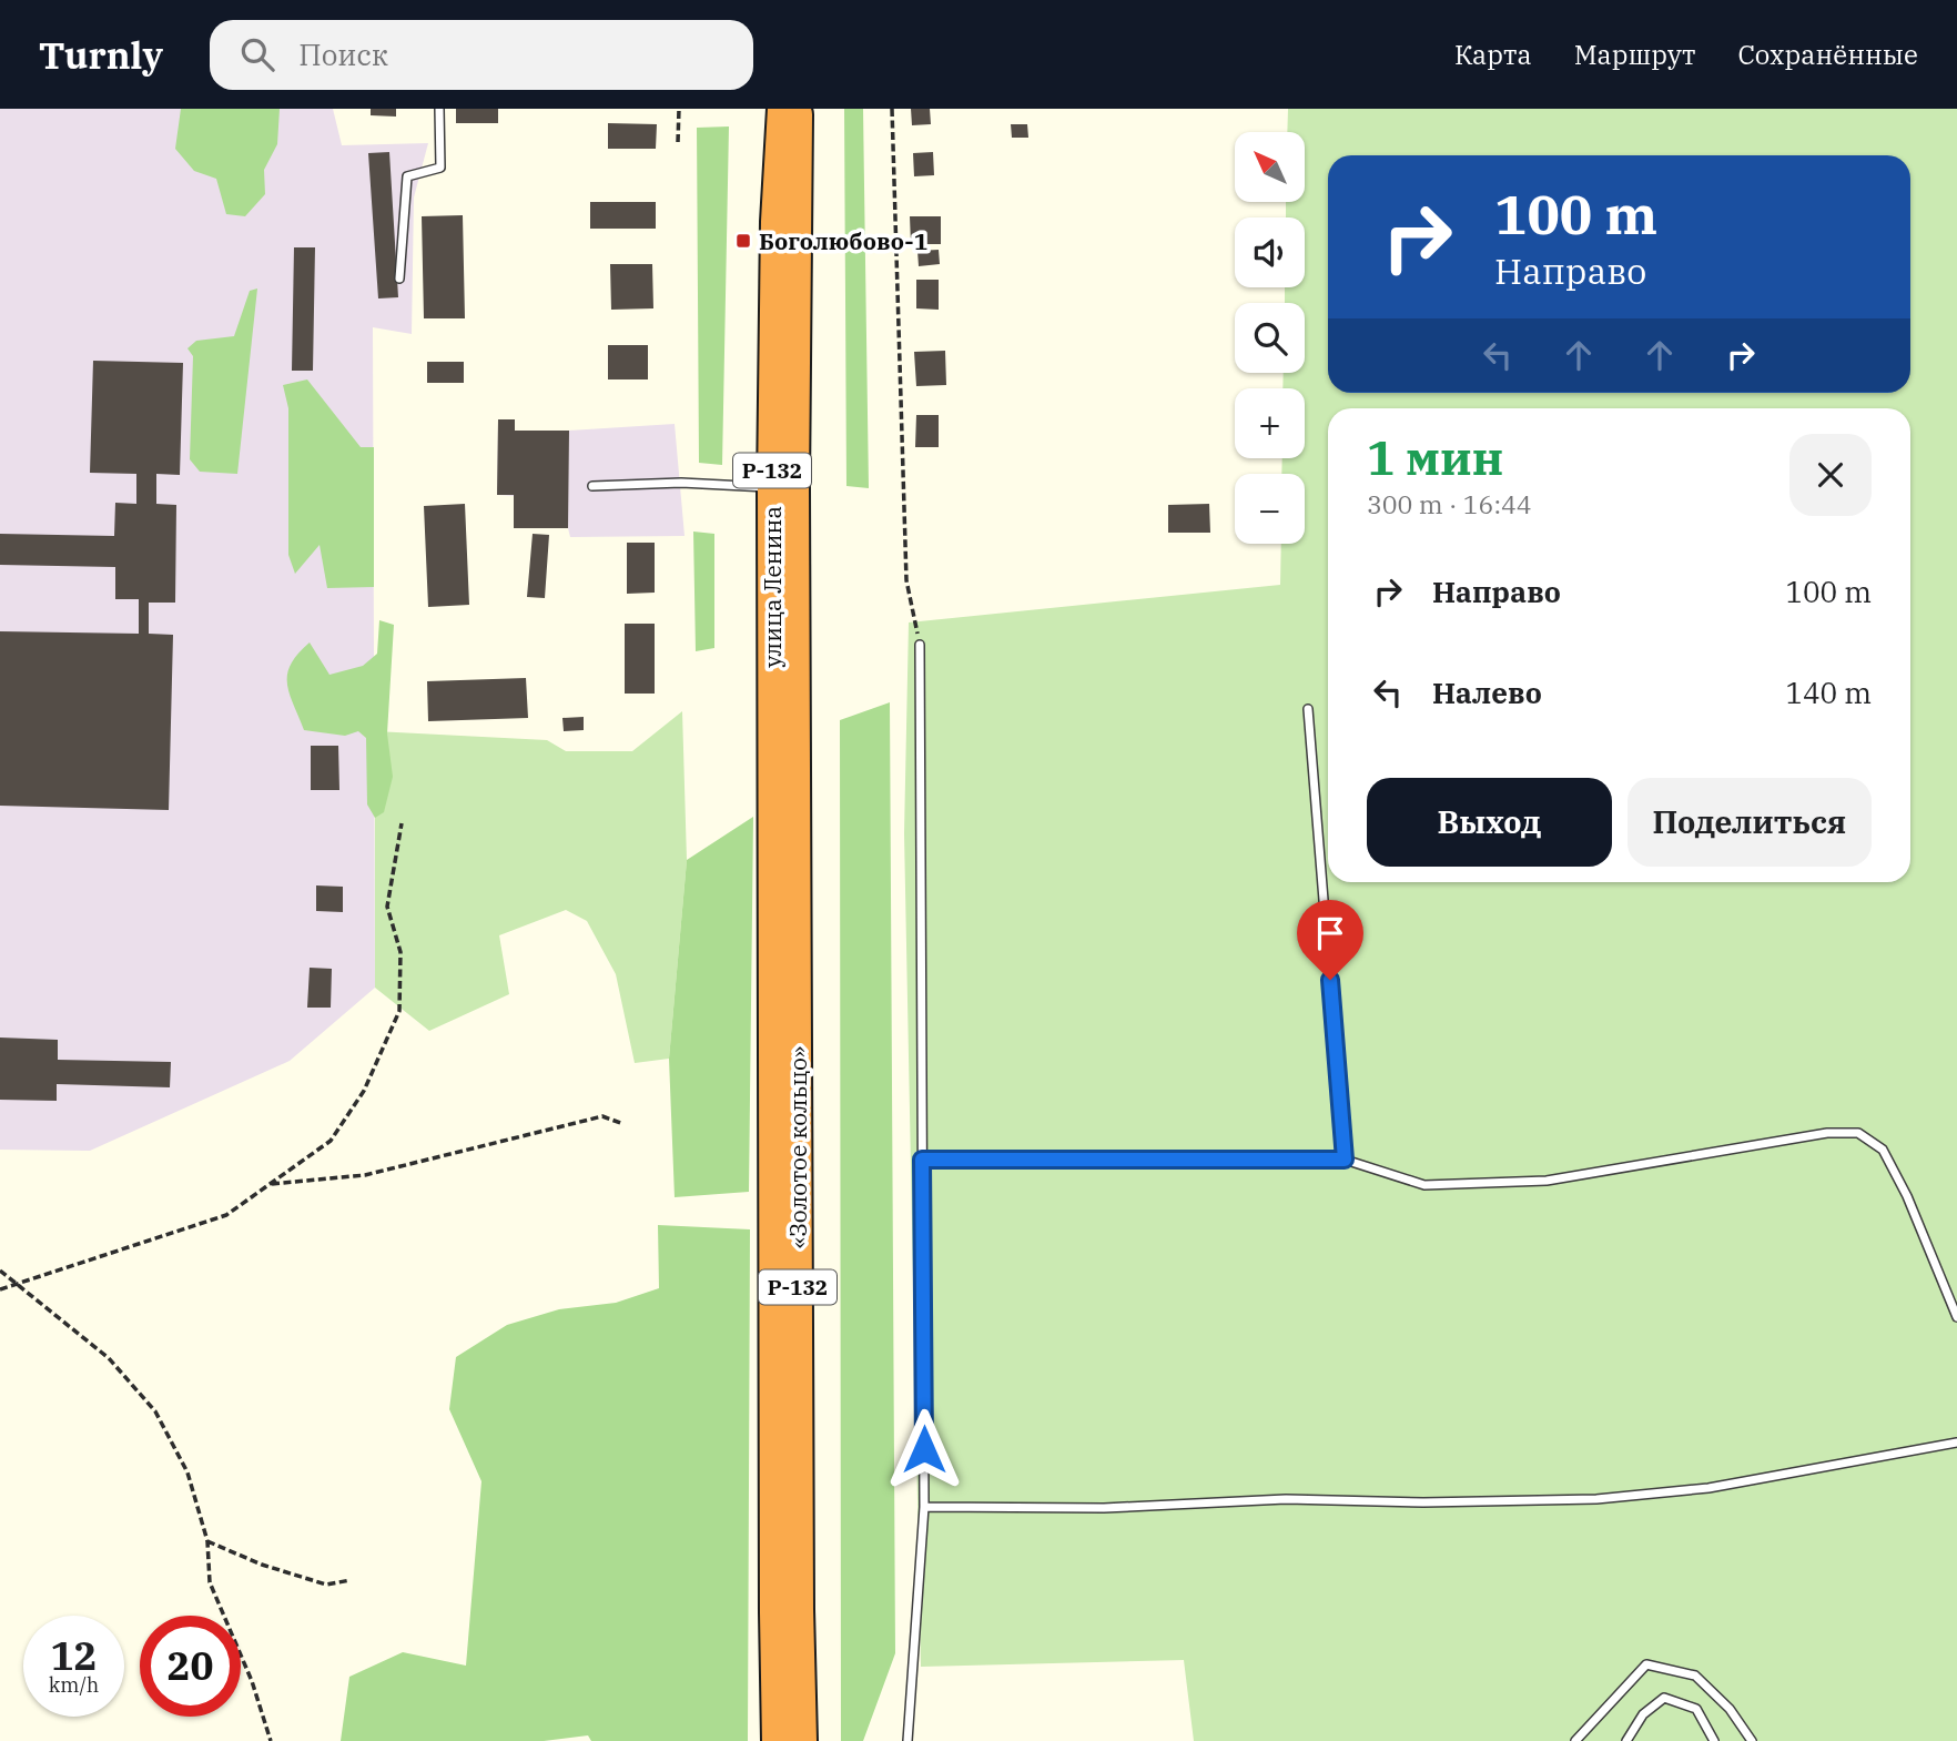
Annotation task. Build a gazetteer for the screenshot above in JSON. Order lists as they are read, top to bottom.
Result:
{
  "streets": {
    "highway": ["Р-132", "улица Ленина", "«Золотое кольцо»"]
  },
  "crossings": [
    ["улица Ленина", "«Золотое кольцо»"]
  ],
  "places": {
    "transit": ["Боголюбово-1"]
  },
  "north": "top left",
  "page": {
    "header": "Turnly",
    "search": "Поиск",
    "nav": ["Карта", "Маршрут", "Сохранённые"],
    "map_buttons": ["+", "−"],
    "turn": ["100 m", "Направо"],
    "heading": ["1 мин", "300 m · 16:44"],
    "list": [
      {
        "name": "Направо",
        "value": "100 m"
      },
      {
        "name": "Налево",
        "value": "140 m"
      }
    ],
    "buttons": ["Выход", "Поделиться"],
    "speed": "12 km/h",
    "limit": "20"
  }
}
